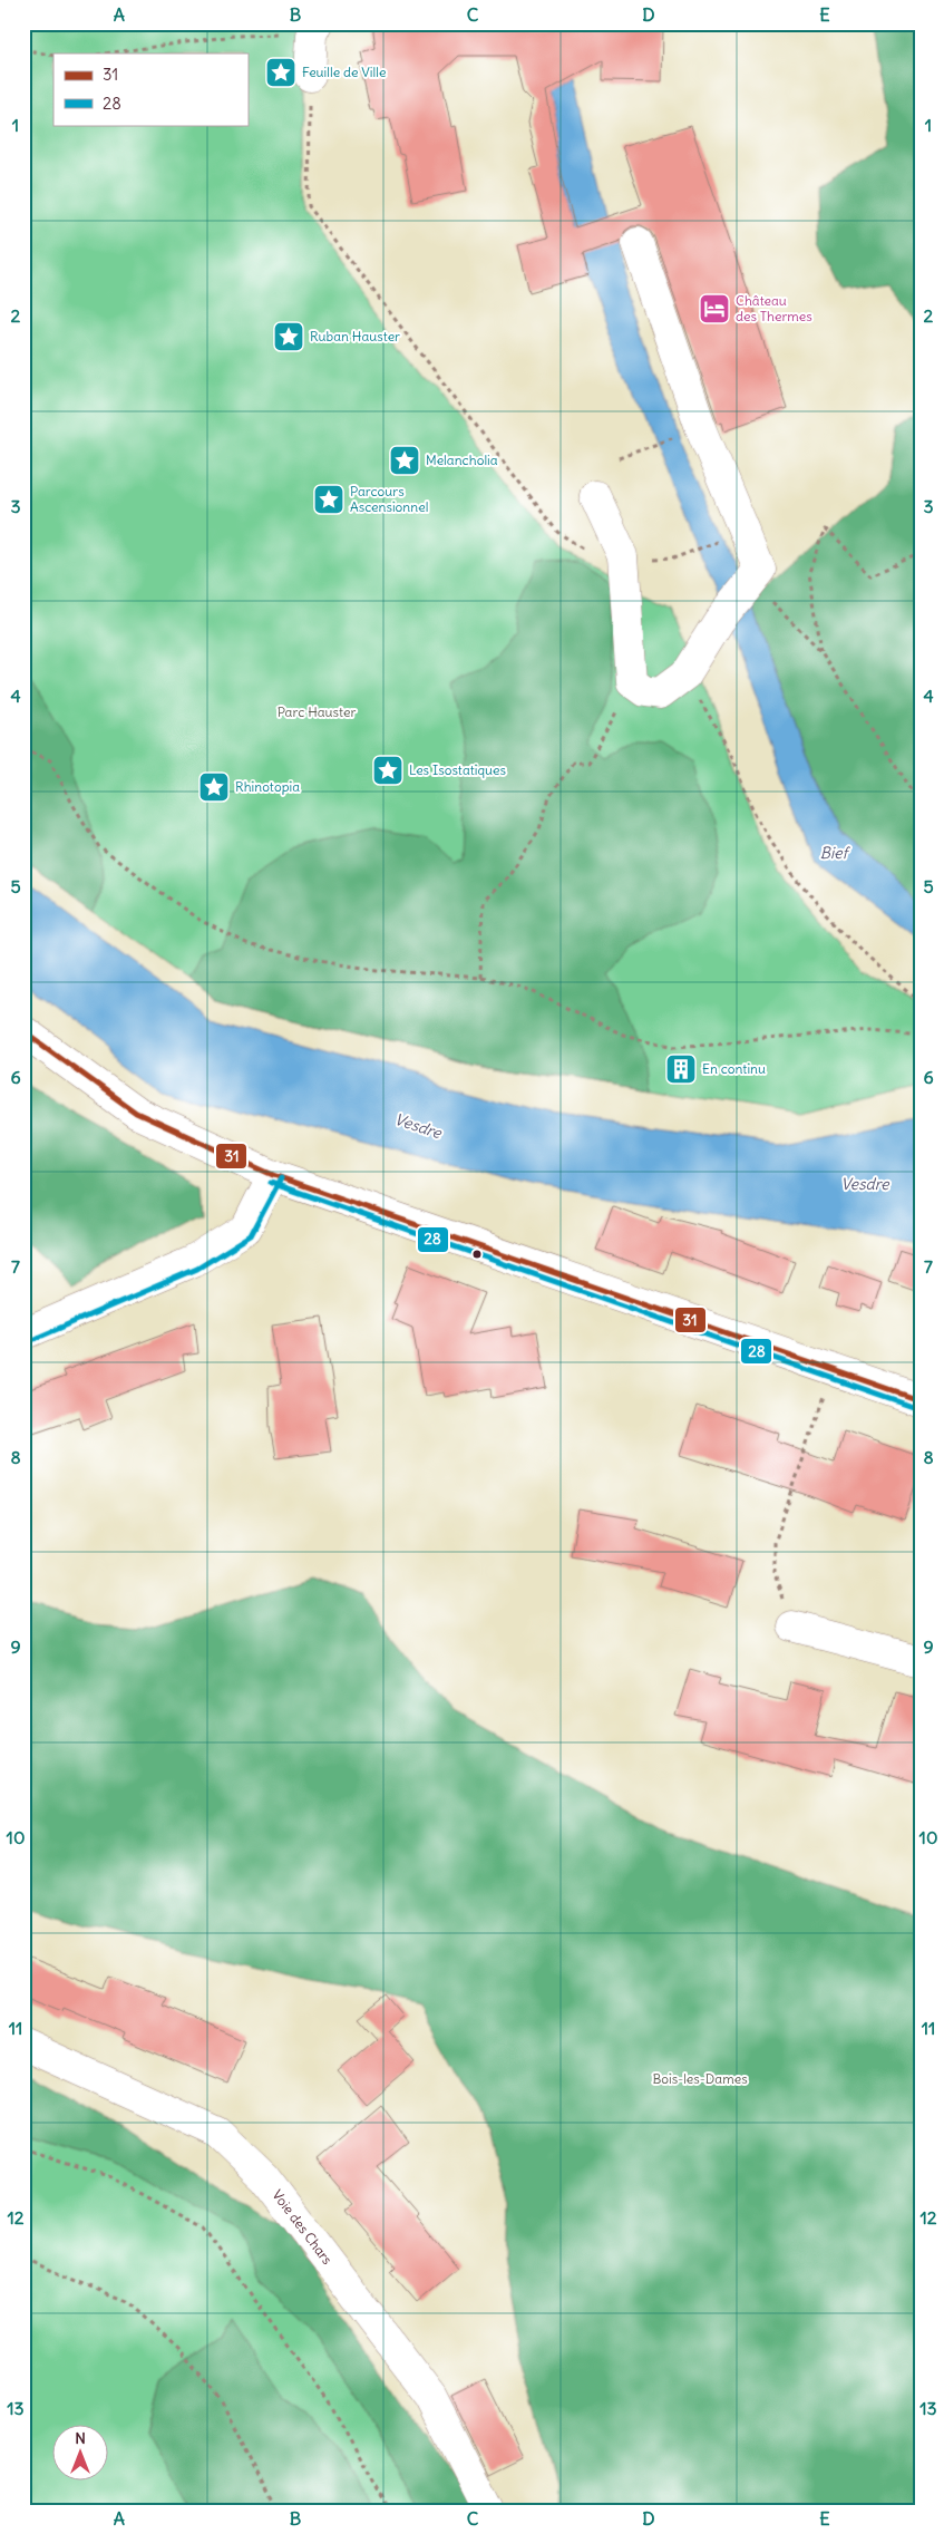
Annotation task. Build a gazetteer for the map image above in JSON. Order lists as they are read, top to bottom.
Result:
{
  "streets": {
    "street": ["Voie des Chars"]
  },
  "water": ["Bief", "Vesdre"],
  "parks": ["Parc Hauster", "Bois-les-Dames"],
  "places": {
    "place": [
      "Feuille de Ville",
      "Ruban Hauster",
      "Melancholia",
      "Parcours Ascensionnel",
      "Les Isostatiques",
      "Rhinotopia"
    ],
    "hotel": ["Château des Thermes"],
    "building": ["En continu"]
  },
  "lines": ["transit line 31", "transit line 28"],
  "legend": ["31", "28"],
  "north": "top",
  "grid": {
    "columns": [
      "A",
      "B",
      "C",
      "D",
      "E"
    ],
    "rows": [
      "1",
      "2",
      "3",
      "4",
      "5",
      "6",
      "7",
      "8",
      "9",
      "10",
      "11",
      "12",
      "13"
    ]
  }
}
